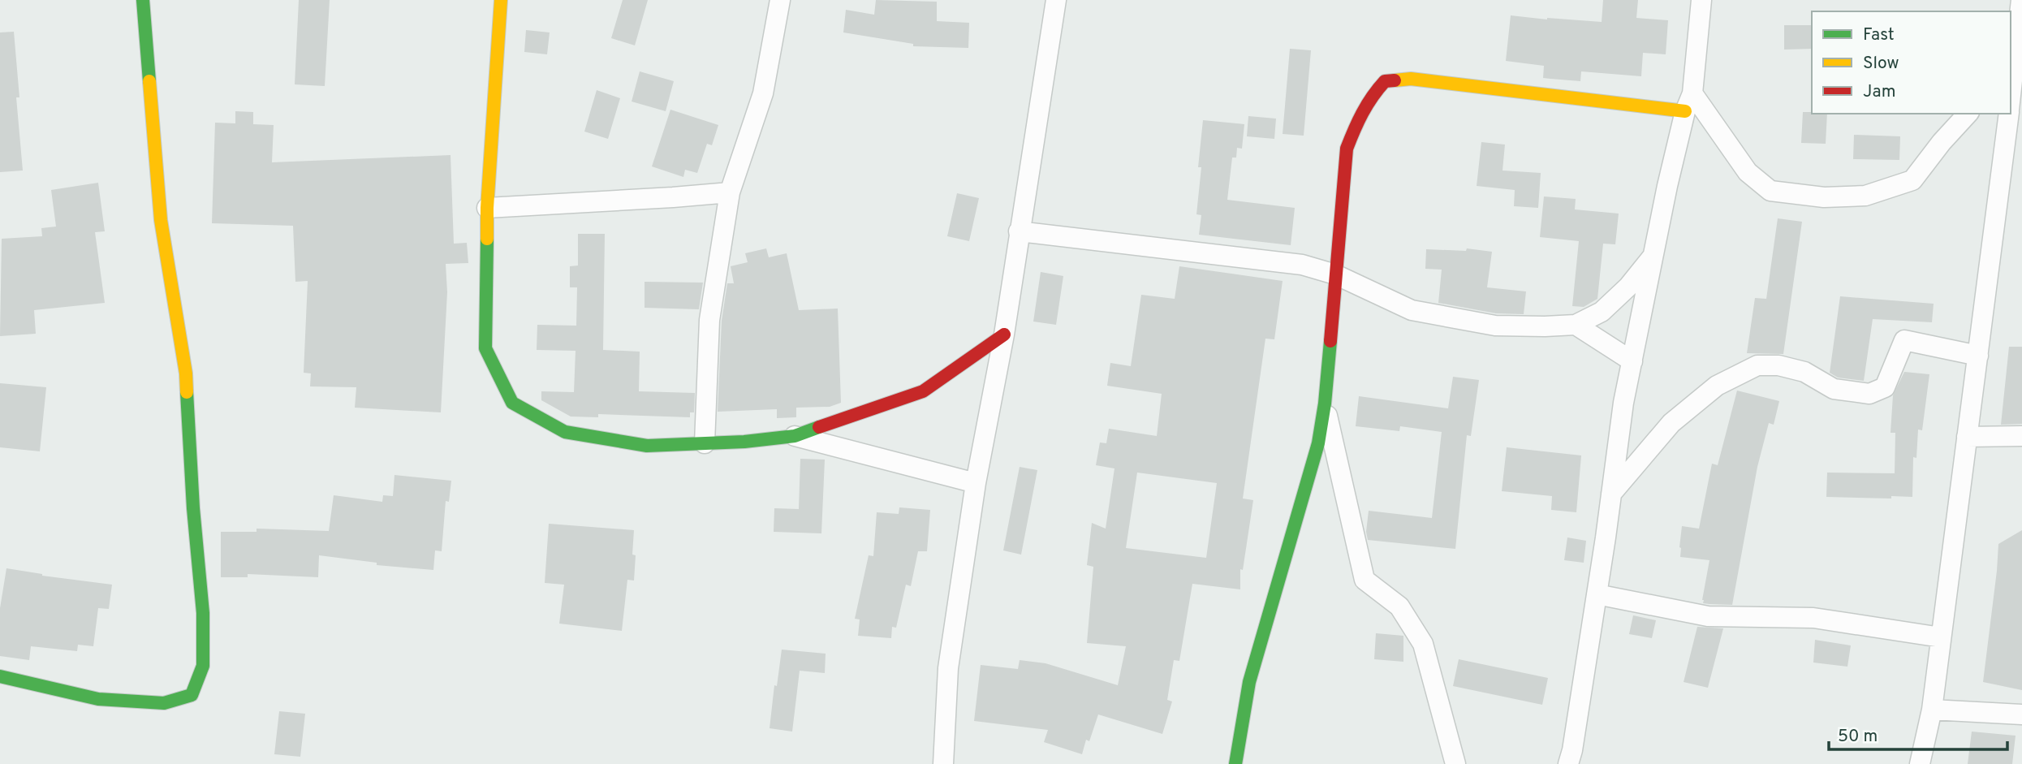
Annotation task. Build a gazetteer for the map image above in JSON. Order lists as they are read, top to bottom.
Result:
{
  "legend": ["Fast", "Slow", "Jam"],
  "scale_bar": "50 m"
}
